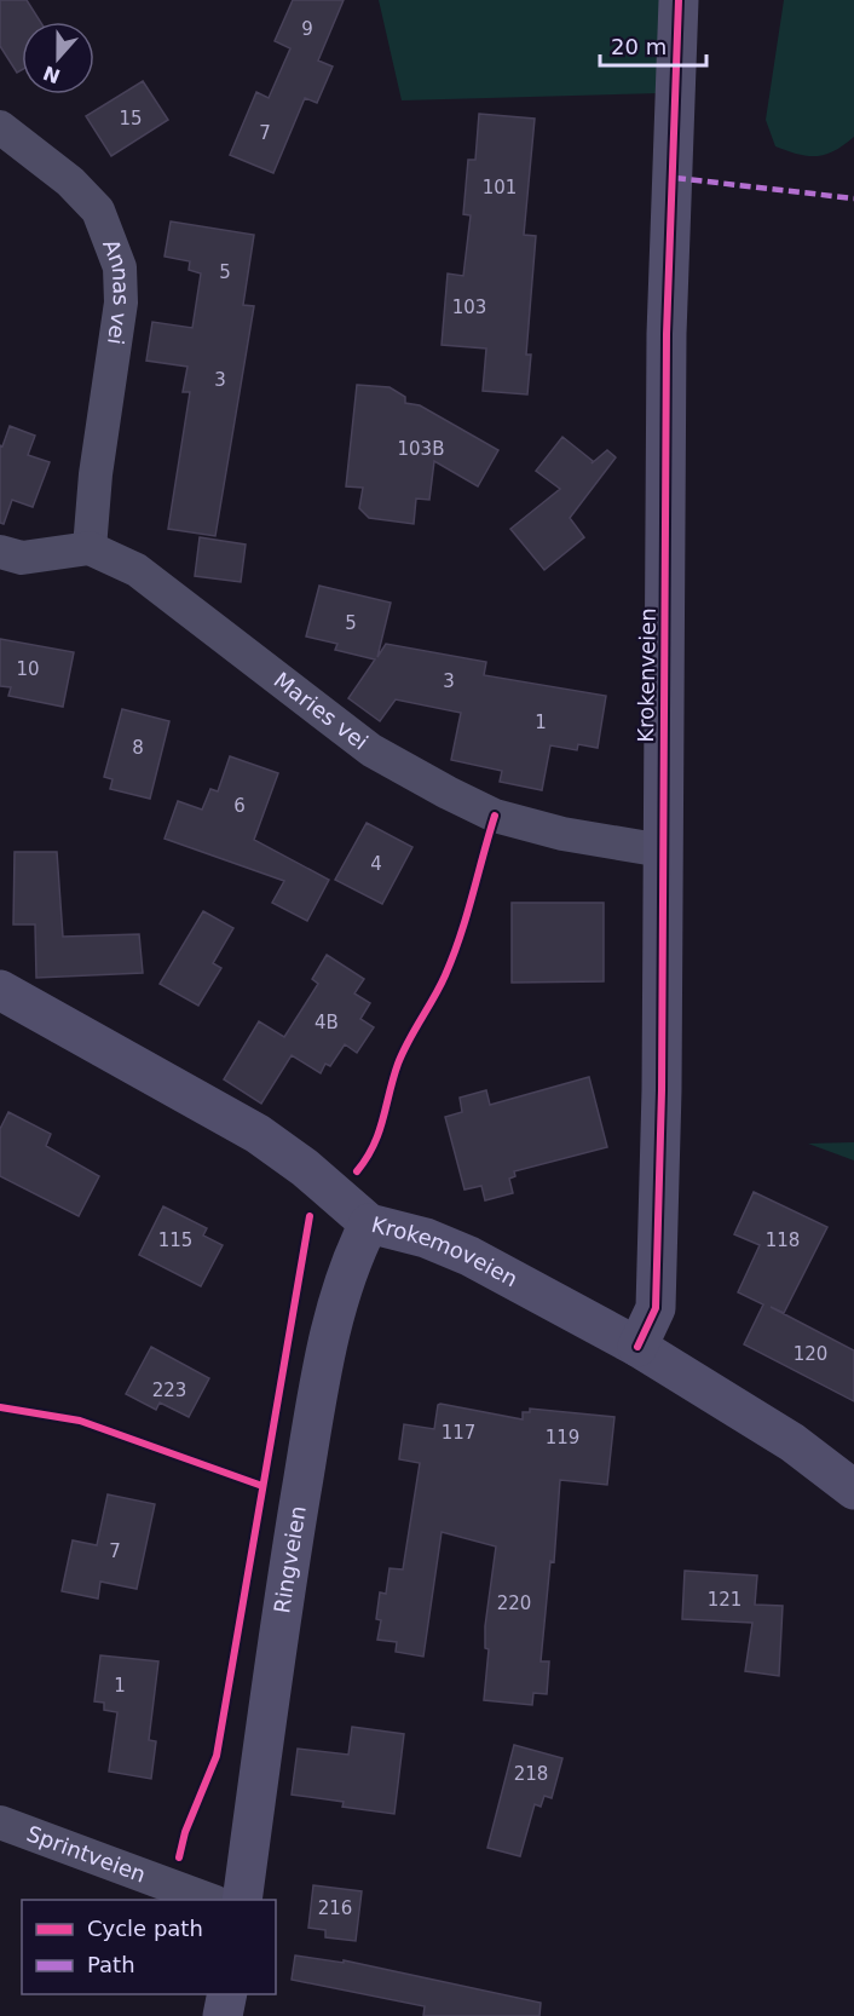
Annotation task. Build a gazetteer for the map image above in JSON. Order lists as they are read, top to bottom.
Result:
{
  "streets": {
    "main road": ["Krokenveien", "Krokemoveien", "Ringveien"],
    "street": ["Annas vei", "Maries vei", "Sprintveien"]
  },
  "crossings": [
    ["Annas vei", "Maries vei"],
    ["Krokenveien", "Maries vei"],
    ["Krokenveien", "Krokemoveien"],
    ["Krokemoveien", "Ringveien"]
  ],
  "house_numbers": [
    "9",
    "15",
    "7",
    "101",
    "5",
    "103",
    "3",
    "103B",
    "5",
    "10",
    "3",
    "1",
    "8",
    "6",
    "4",
    "4B",
    "115",
    "118",
    "120",
    "223",
    "117",
    "119",
    "7",
    "121",
    "220",
    "1",
    "218",
    "216"
  ],
  "legend": ["Cycle path", "Path"],
  "scale_bar": "20 m",
  "north": "bottom"
}
